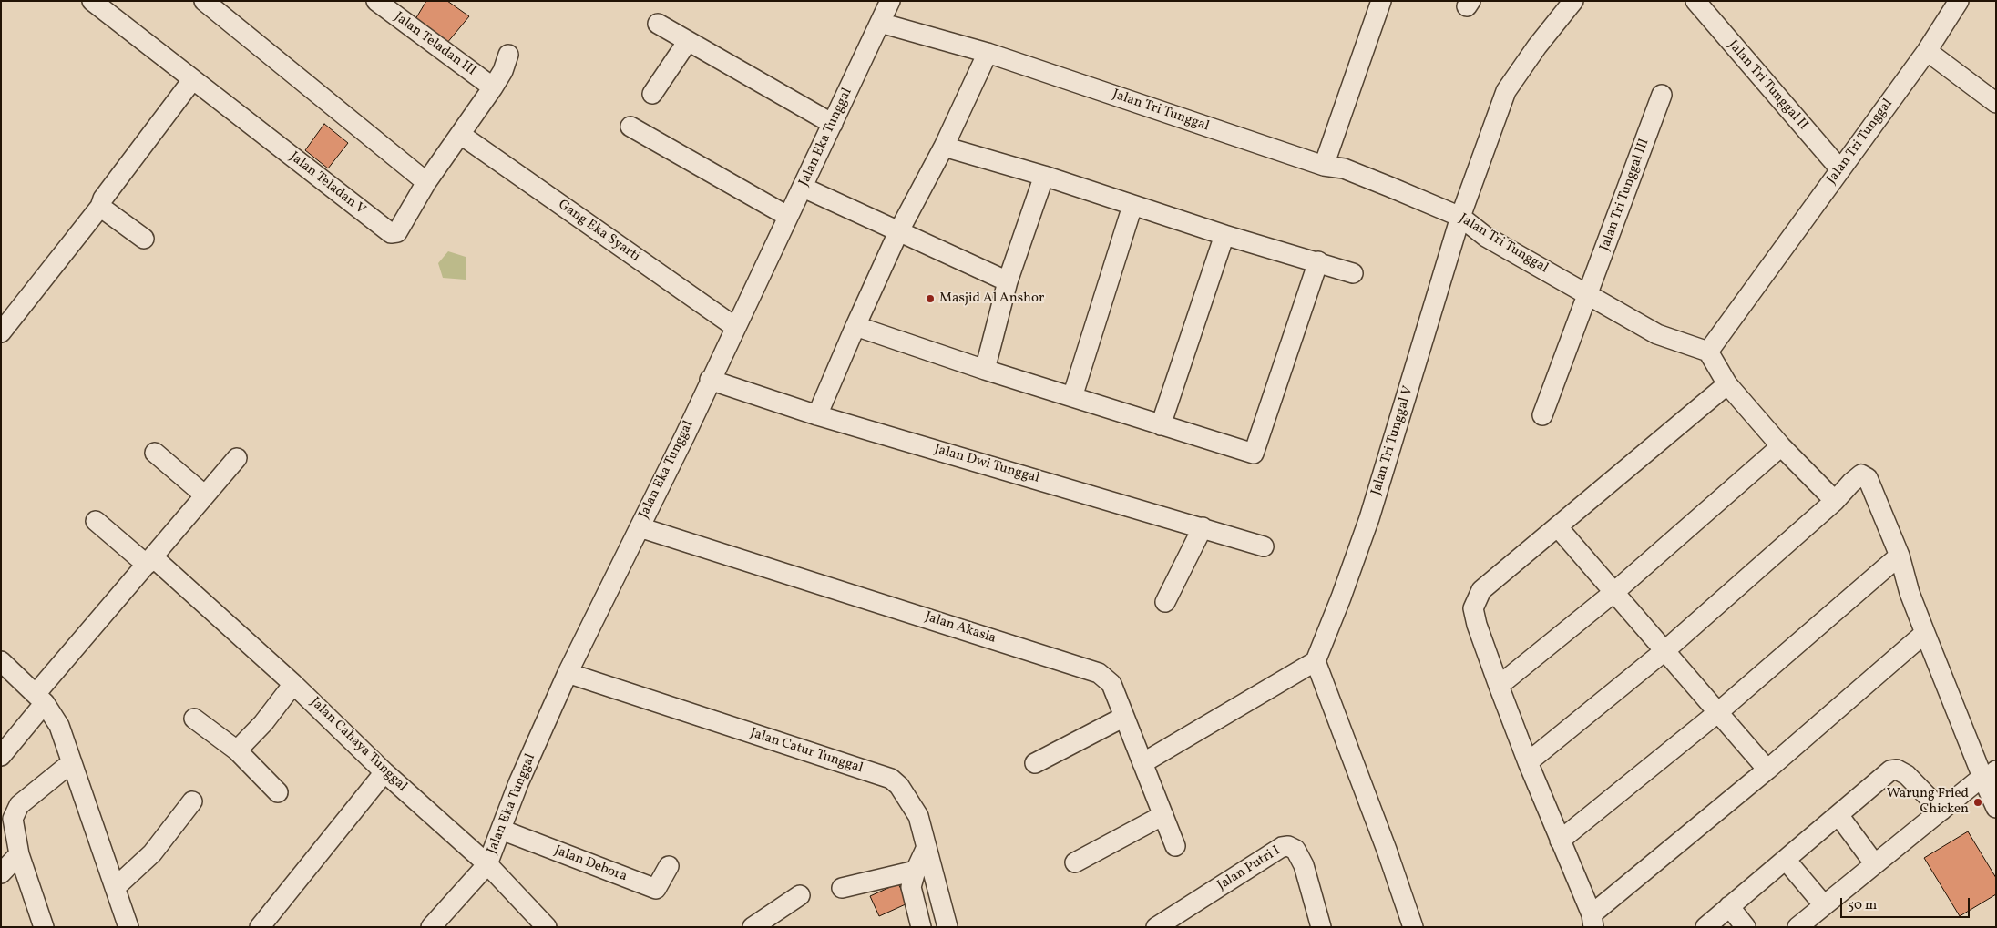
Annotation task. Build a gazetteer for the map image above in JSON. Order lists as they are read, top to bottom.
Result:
{
  "streets": {
    "street": [
      "Jalan Teladan III",
      "Jalan Tri Tunggal II",
      "Jalan Tri Tunggal",
      "Jalan Eka Tunggal",
      "Jalan Teladan V",
      "Jalan Tri Tunggal III",
      "Gang Eka Syarti",
      "Jalan Tri Tunggal V",
      "Jalan Dwi Tunggal",
      "Jalan Akasia",
      "Jalan Cahaya Tunggal",
      "Jalan Catur Tunggal",
      "Jalan Debora",
      "Jalan Putri I"
    ]
  },
  "crossings": [
    ["Jalan Teladan III", "Jalan Teladan V"],
    ["Jalan Tri Tunggal II", "Jalan Tri Tunggal"],
    ["Jalan Tri Tunggal", "Jalan Eka Tunggal"],
    ["Jalan Tri Tunggal", "Jalan Tri Tunggal III"],
    ["Jalan Tri Tunggal", "Jalan Tri Tunggal V"],
    ["Jalan Eka Tunggal", "Gang Eka Syarti"],
    ["Jalan Eka Tunggal", "Jalan Dwi Tunggal"],
    ["Jalan Eka Tunggal", "Jalan Akasia"],
    ["Jalan Eka Tunggal", "Jalan Cahaya Tunggal"],
    ["Jalan Eka Tunggal", "Jalan Catur Tunggal"],
    ["Jalan Eka Tunggal", "Jalan Debora"],
    ["Jalan Teladan V", "Gang Eka Syarti"]
  ],
  "places": ["Masjid Al Anshor", "Warung Fried Chicken"],
  "scale_bar": "50 m"
}
